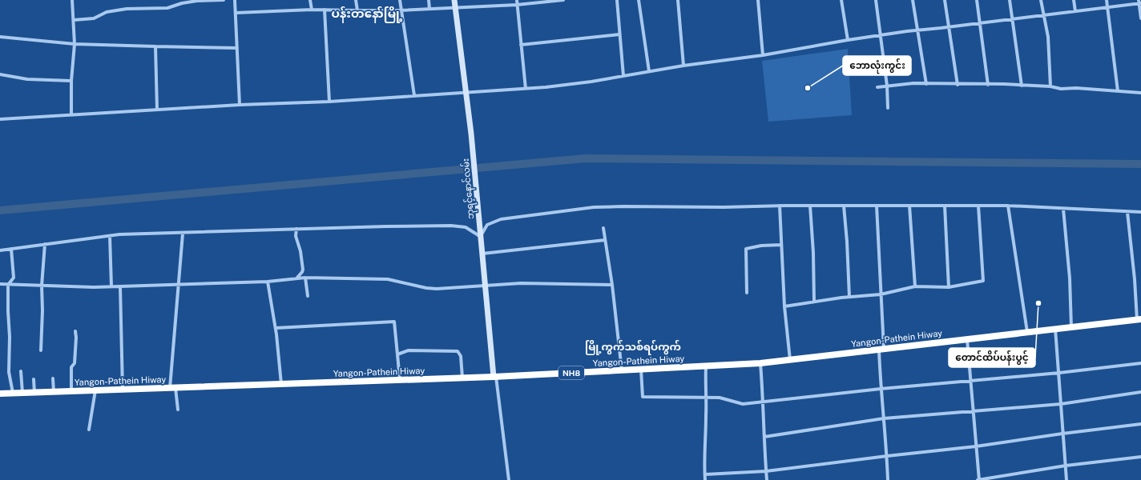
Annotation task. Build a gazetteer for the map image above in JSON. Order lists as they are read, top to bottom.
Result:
{
  "streets": {
    "highway": ["Yangon-Pathein Hiway", "NH8"],
    "street": ["ဘုရင့်နောင်လမ်း"]
  },
  "crossings": [
    ["ဘုရင့်နောင်လမ်း", "Yangon-Pathein Hiway"]
  ],
  "districts": ["ပန်းတနော်မြို့", "မြို့ကွက်သစ်ရပ်ကွက်"],
  "places": ["ဘောလုံးကွင်း", "တောင်ထိပ်ပန်းပွင့်"]
}
